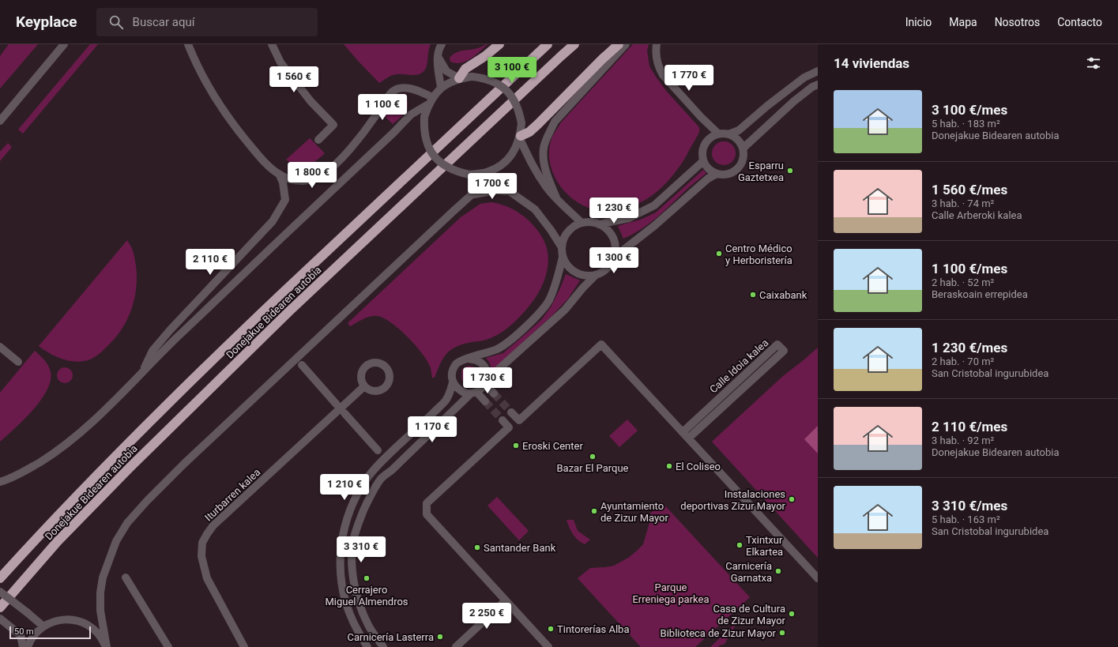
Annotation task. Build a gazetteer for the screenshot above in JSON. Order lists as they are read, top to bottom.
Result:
{
  "streets": {
    "highway": ["Donejakue Bidearen autobia"],
    "street": ["Calle Idoia kalea", "Iturbarren kalea"]
  },
  "parks": ["Parque Erreniega parkea"],
  "places": [
    "Esparru Gaztetxea",
    "Centro Médico y Herboristería",
    "Caixabank",
    "Eroski Center",
    "Bazar El Parque",
    "El Coliseo",
    "Instalaciones deportivas Zizur Mayor",
    "Ayuntamiento de Zizur Mayor",
    "Txintxur Elkartea",
    "Santander Bank",
    "Carnicería Garnatxa",
    "Cerrajero Miguel Almendros",
    "Casa de Cultura de Zizur Mayor",
    "Tintorerías Alba",
    "Biblioteca de Zizur Mayor",
    "Carnicería Lasterra"
  ],
  "scale_bar": "50 m",
  "page": {
    "header": "Keyplace",
    "search": "Buscar aquí",
    "nav": [
      "Inicio",
      "Mapa",
      "Nosotros",
      "Contacto"
    ],
    "heading": "14 viviendas",
    "price": [
      "3 100 €",
      "1 770 €",
      "1 560 €",
      "1 100 €",
      "1 800 €",
      "1 700 €",
      "1 230 €",
      "1 300 €",
      "2 110 €",
      "1 730 €",
      "1 170 €",
      "1 210 €",
      "3 310 €",
      "2 250 €"
    ],
    "list": [
      {
        "name": "3 100 €/mes",
        "note": "5 hab. · 183 m² · Donejakue Bidearen autobia"
      },
      {
        "name": "1 560 €/mes",
        "note": "3 hab. · 74 m² · Calle Arberoki kalea"
      },
      {
        "name": "1 100 €/mes",
        "note": "2 hab. · 52 m² · Beraskoain errepidea"
      },
      {
        "name": "1 230 €/mes",
        "note": "2 hab. · 70 m² · San Cristobal ingurubidea"
      },
      {
        "name": "2 110 €/mes",
        "note": "3 hab. · 92 m² · Donejakue Bidearen autobia"
      },
      {
        "name": "3 310 €/mes",
        "note": "5 hab. · 163 m² · San Cristobal ingurubidea"
      }
    ],
    "scale": "50 m"
  }
}
